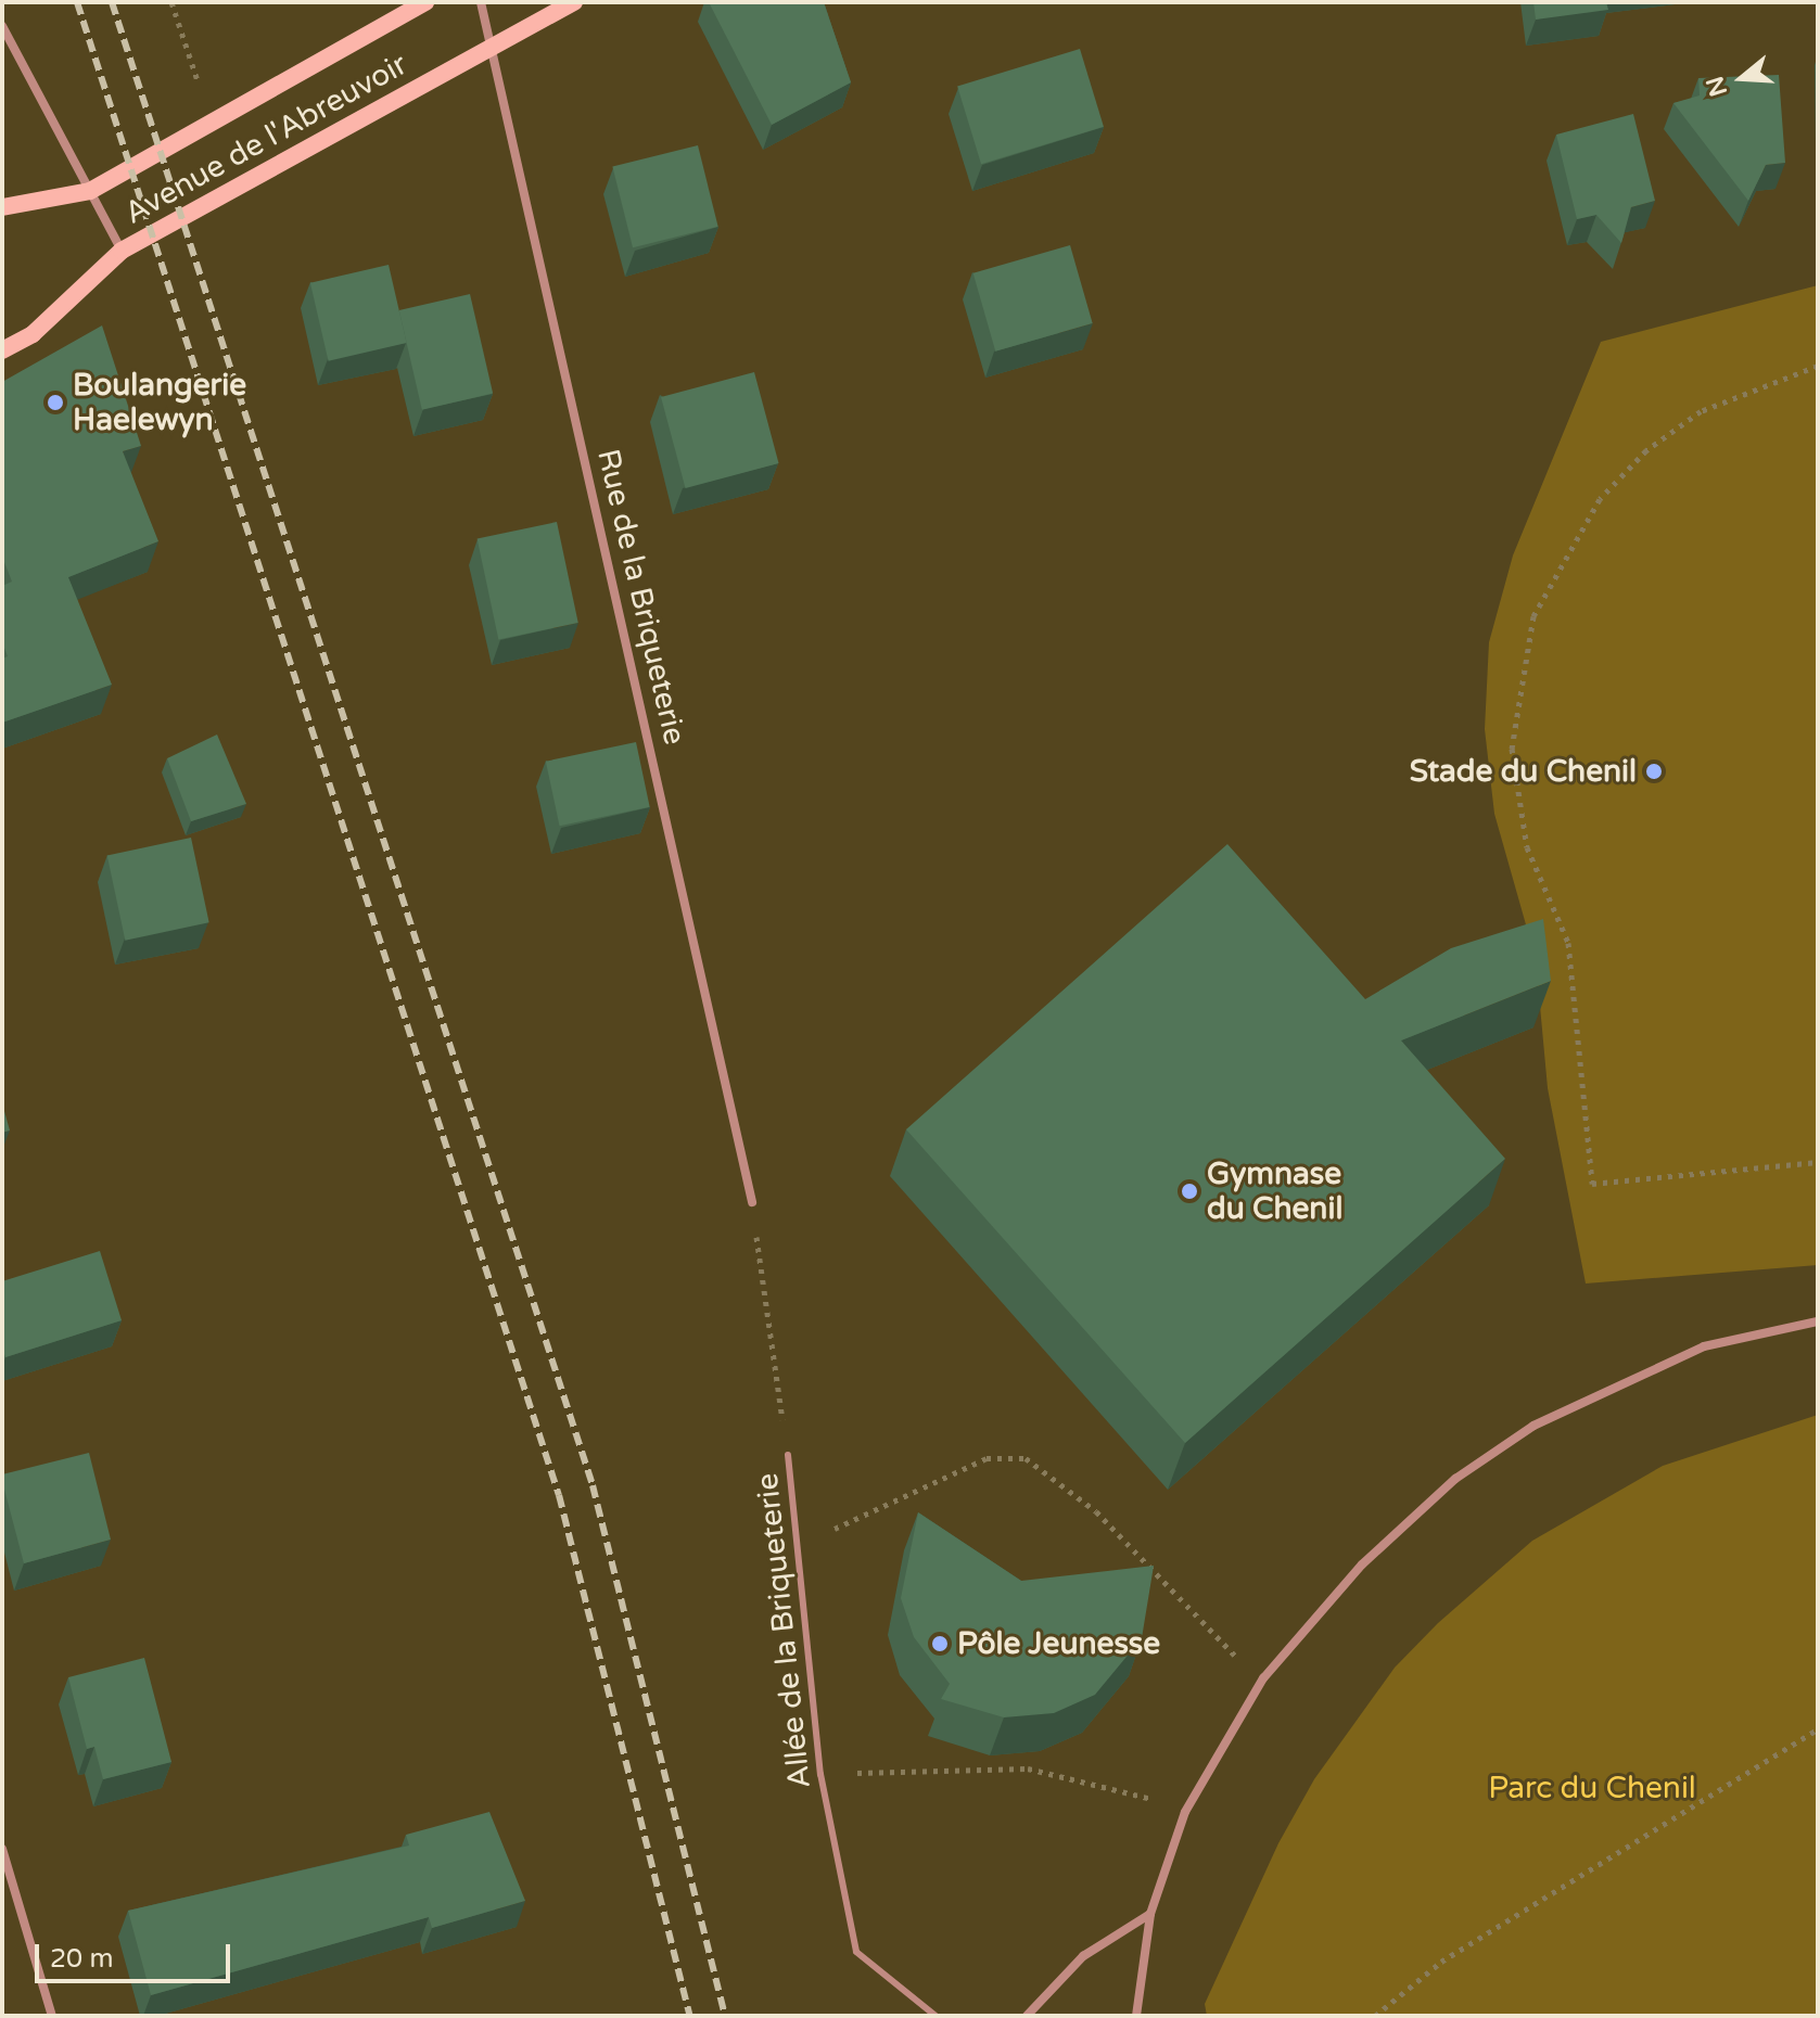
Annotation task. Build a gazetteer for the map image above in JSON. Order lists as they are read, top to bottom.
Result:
{
  "streets": {
    "street": ["Avenue de l'Abreuvoir", "Rue de la Briqueterie"],
    "lane": ["Allée de la Briqueterie"]
  },
  "crossings": [
    ["Avenue de l'Abreuvoir", "Rue de la Briqueterie"],
    ["Rue de la Briqueterie", "Allée de la Briqueterie"]
  ],
  "parks": ["Parc du Chenil"],
  "places": [
    "Boulangerie Haelewyn",
    "Stade du Chenil",
    "Gymnase du Chenil",
    "Pôle Jeunesse"
  ],
  "scale_bar": "20 m",
  "north": "left"
}
